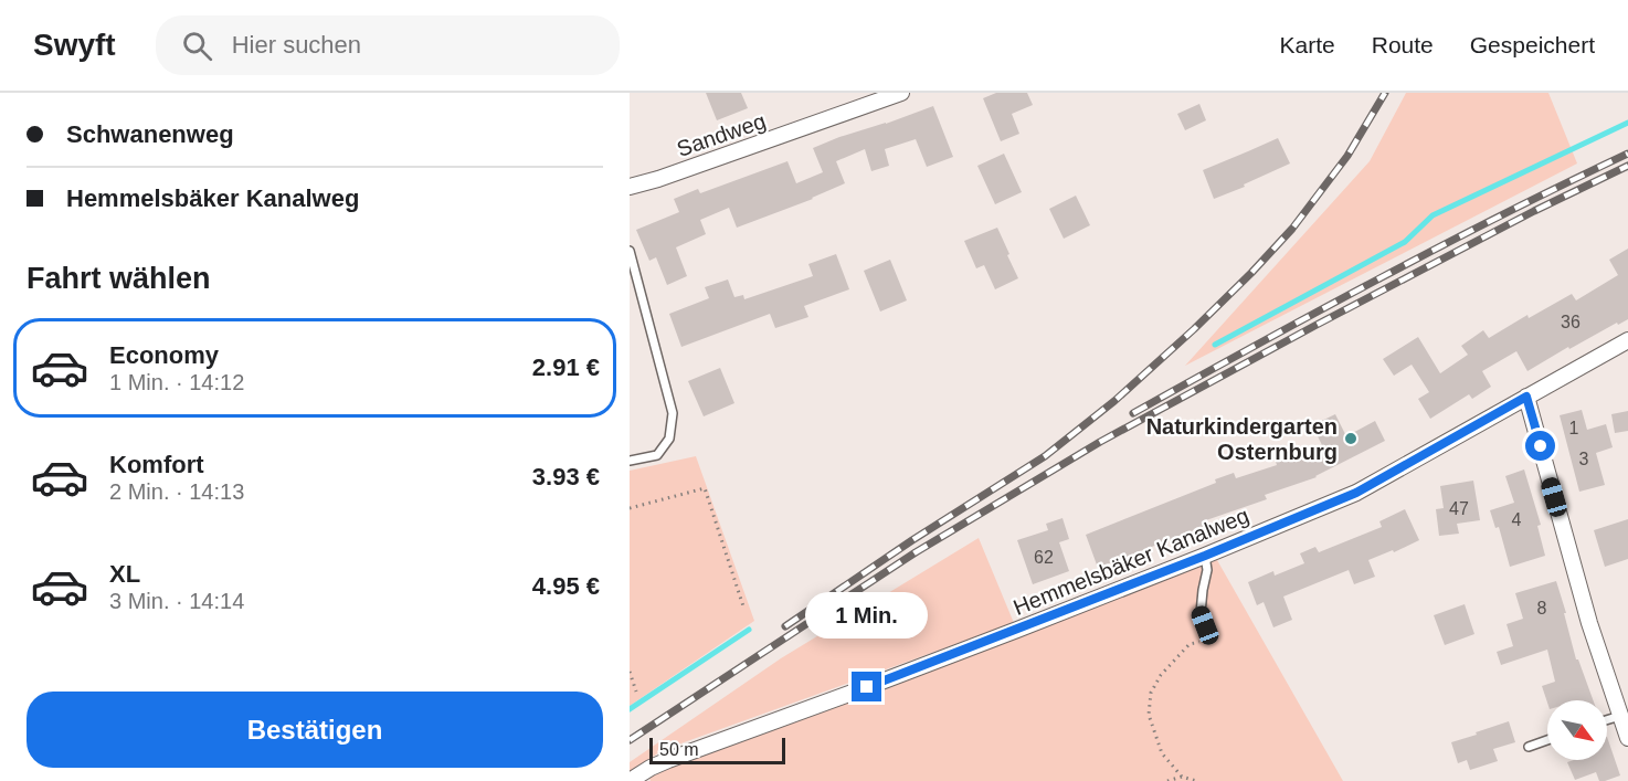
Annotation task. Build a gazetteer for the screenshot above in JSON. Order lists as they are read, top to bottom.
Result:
{
  "streets": {
    "street": ["Sandweg", "Hemmelsbäker Kanalweg"]
  },
  "places": ["Naturkindergarten Osternburg"],
  "house_numbers": [
    "36",
    "1",
    "3",
    "47",
    "4",
    "62",
    "8"
  ],
  "scale_bar": "50 m",
  "north": "bottom right",
  "page": {
    "header": "Swyft",
    "search": "Hier suchen",
    "nav": ["Karte", "Route", "Gespeichert"],
    "banner": ["Schwanenweg", "Hemmelsbäker Kanalweg"],
    "heading": "Fahrt wählen",
    "list": [
      {
        "name": "Economy",
        "note": "1 Min. · 14:12",
        "value": "2.91 €"
      },
      {
        "name": "Komfort",
        "note": "2 Min. · 14:13",
        "value": "3.93 €"
      },
      {
        "name": "XL",
        "note": "3 Min. · 14:14",
        "value": "4.95 €"
      }
    ],
    "bubble": "1 Min.",
    "buttons": "Bestätigen",
    "scale": "50 m"
  }
}
